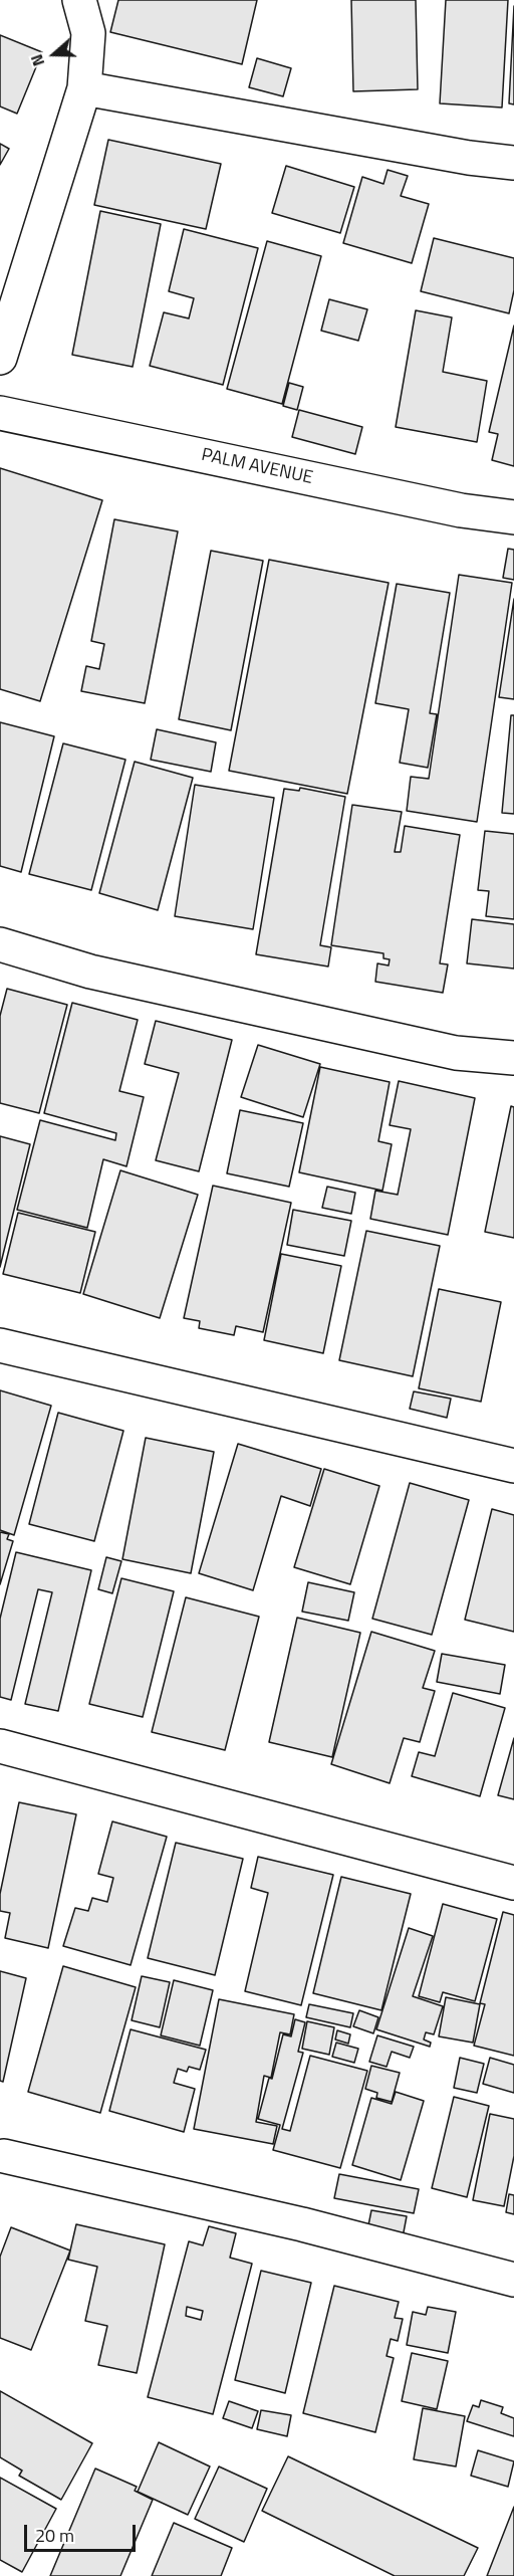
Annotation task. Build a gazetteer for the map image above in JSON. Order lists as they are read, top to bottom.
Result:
{
  "streets": {
    "street": ["PALM AVENUE"]
  },
  "scale_bar": "20 m",
  "north": "left"
}
